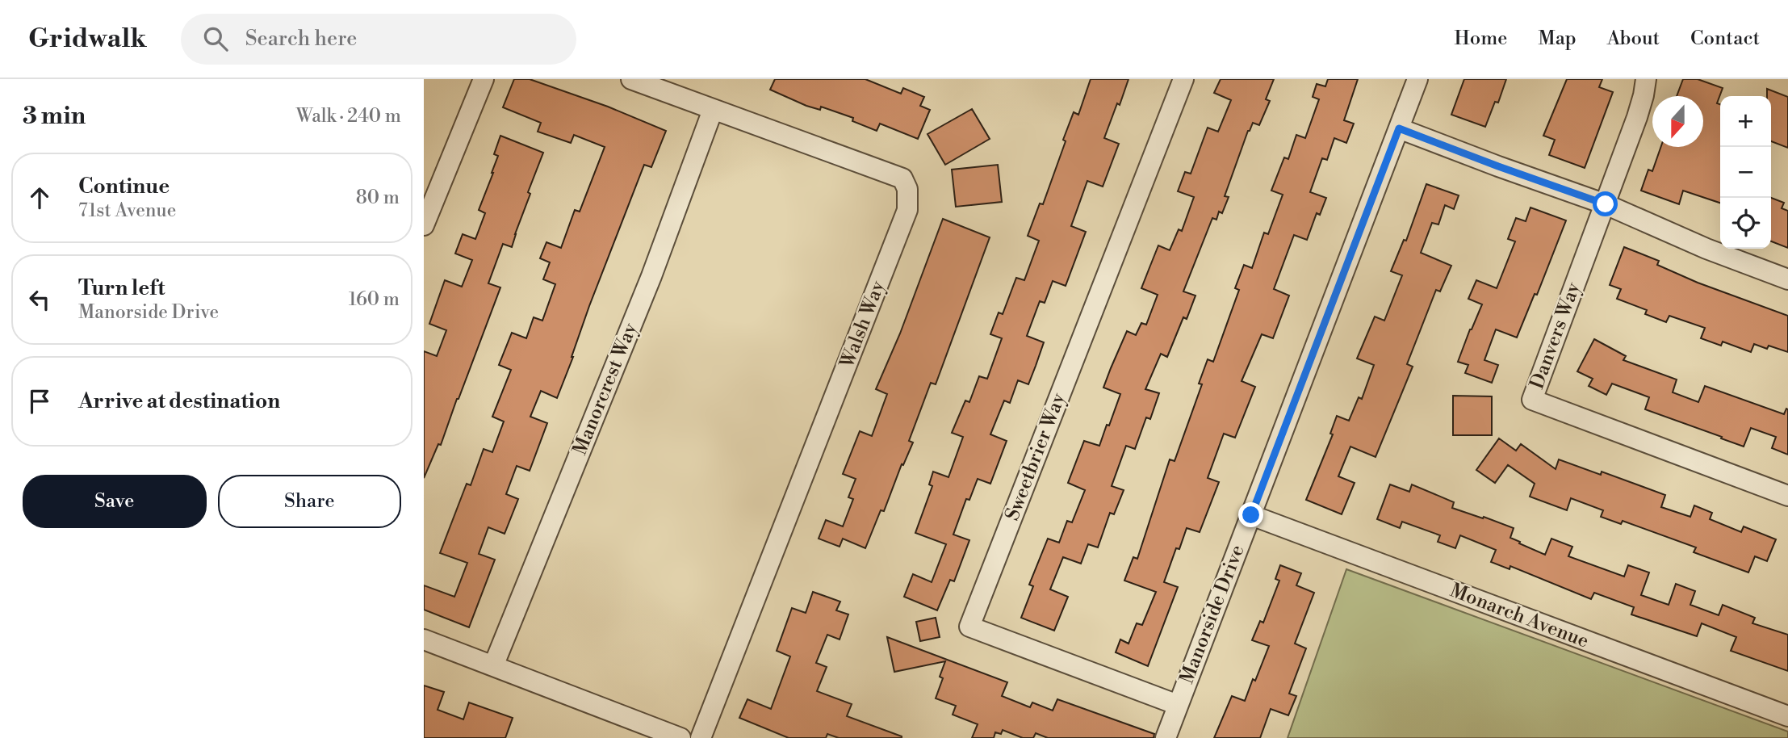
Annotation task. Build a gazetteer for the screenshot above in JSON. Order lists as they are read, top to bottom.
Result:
{
  "streets": {
    "street": [
      "Walsh Way",
      "Danvers Way",
      "Manorcrest Way",
      "Sweetbrier Way",
      "Manorside Drive",
      "Monarch Avenue"
    ]
  },
  "crossings": [
    ["Walsh Way", "Manorcrest Way"],
    ["Sweetbrier Way", "Manorside Drive"],
    ["Manorside Drive", "Monarch Avenue"]
  ],
  "north": "bottom",
  "page": {
    "header": "Gridwalk",
    "search": "Search here",
    "nav": [
      "Home",
      "Map",
      "About",
      "Contact"
    ],
    "heading": ["3 min", "Walk · 240 m"],
    "map_buttons": ["+", "−"],
    "list": [
      ["Continue", "71st Avenue", "80 m"],
      ["Turn left", "Manorside Drive", "160 m"],
      "Arrive at destination"
    ],
    "buttons": ["Save", "Share"]
  }
}
